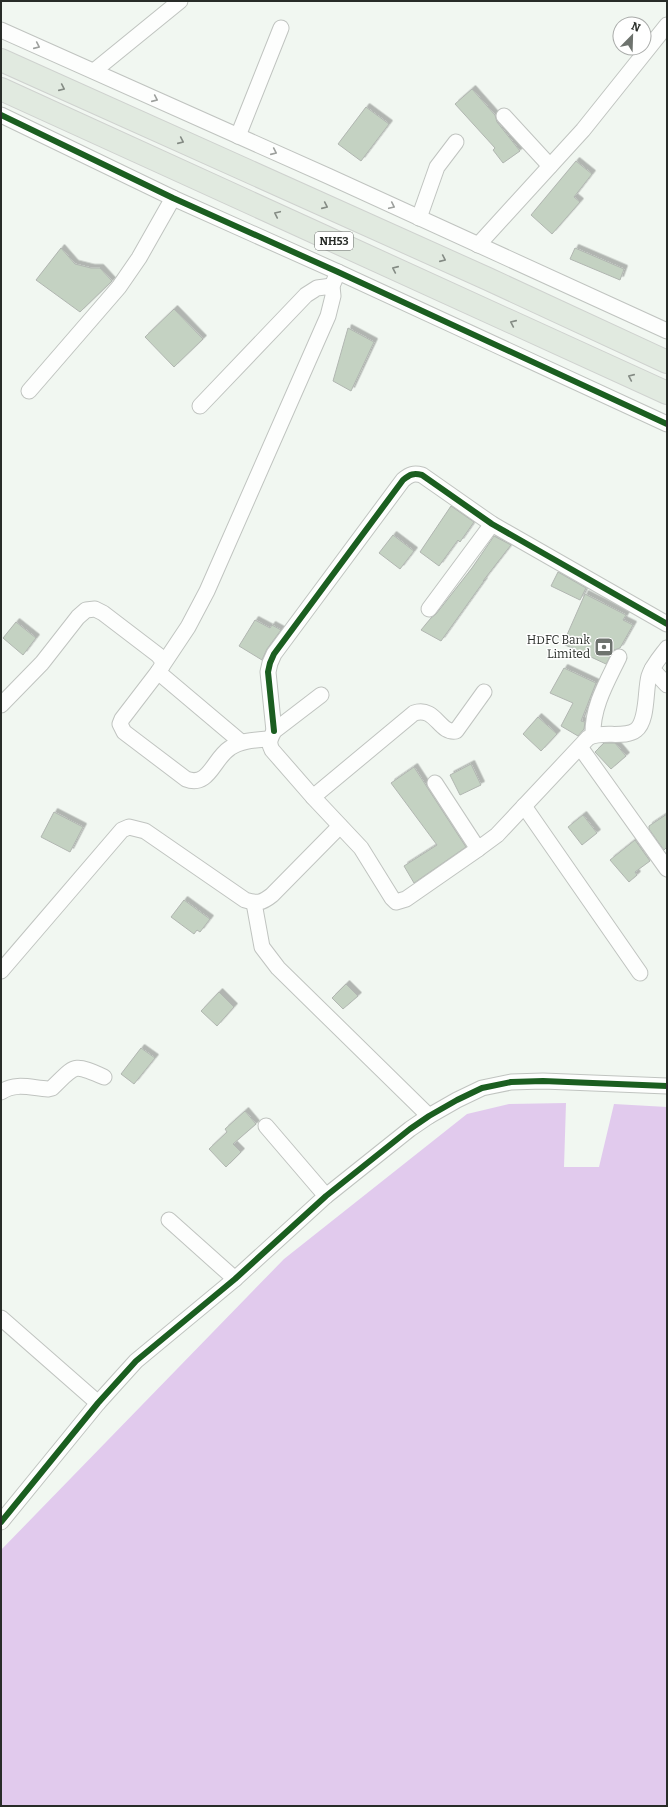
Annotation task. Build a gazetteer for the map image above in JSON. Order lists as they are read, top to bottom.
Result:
{
  "streets": {
    "highway": ["NH53"]
  },
  "places": {
    "bank": ["HDFC Bank Limited"]
  },
  "north": "top right"
}
